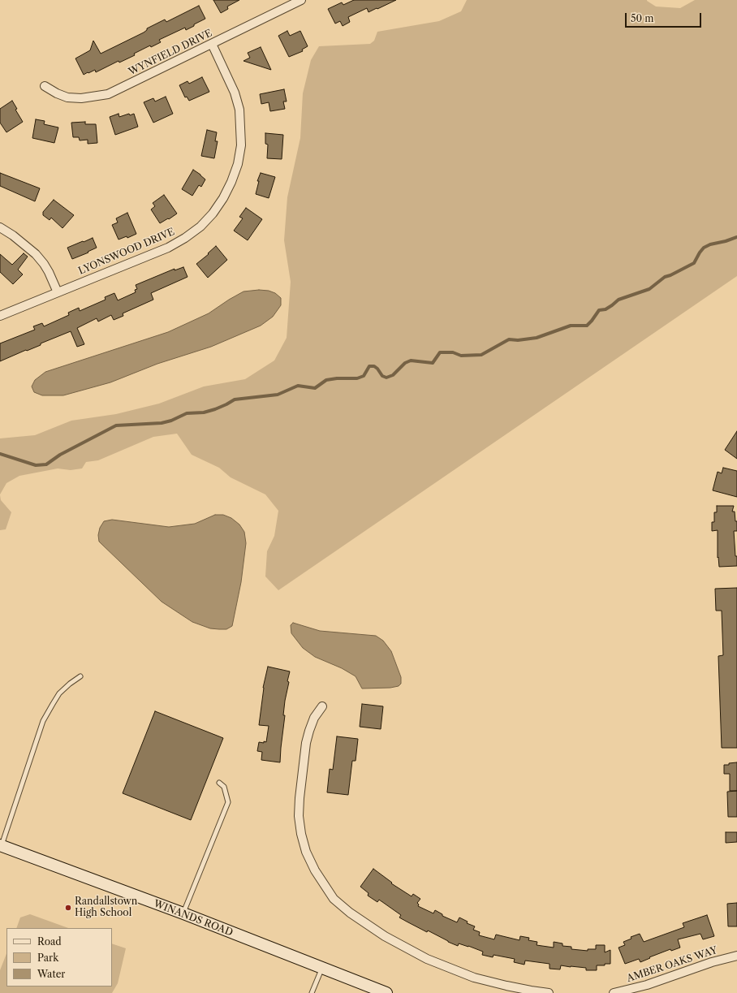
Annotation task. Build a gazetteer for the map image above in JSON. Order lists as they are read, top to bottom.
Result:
{
  "streets": {
    "street": [
      "WYNFIELD DRIVE",
      "LYONSWOOD DRIVE",
      "WINANDS ROAD",
      "AMBER OAKS WAY"
    ]
  },
  "crossings": [
    ["WYNFIELD DRIVE", "LYONSWOOD DRIVE"]
  ],
  "places": ["Randallstown High School"],
  "legend": ["Road", "Park", "Water"],
  "scale_bar": "50 m"
}
